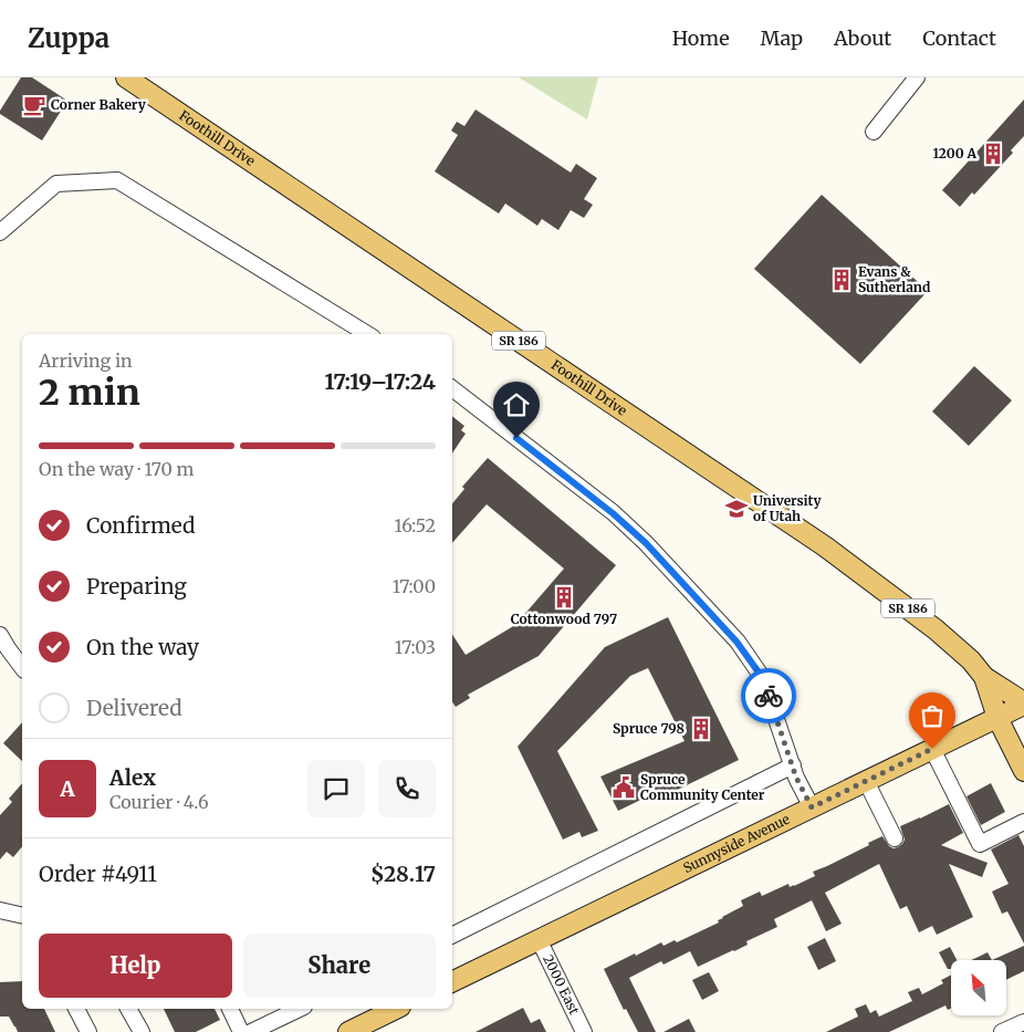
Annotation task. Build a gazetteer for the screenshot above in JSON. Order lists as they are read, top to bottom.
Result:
{
  "streets": {
    "main road": ["Foothill Drive", "SR 186", "Sunnyside Avenue"],
    "street": ["2000 East"]
  },
  "crossings": [
    ["Foothill Drive", "SR 186"],
    ["Foothill Drive", "Sunnyside Avenue"],
    ["SR 186", "Sunnyside Avenue"],
    ["Sunnyside Avenue", "2000 East"]
  ],
  "places": {
    "cafe": ["Corner Bakery"],
    "building": [
      "1200 A",
      "Evans & Sutherland",
      "Cottonwood 797",
      "Spruce 798"
    ],
    "school or university": ["University of Utah"],
    "public building": ["Spruce Community Center"]
  },
  "north": "top left",
  "page": {
    "header": "Zuppa",
    "nav": [
      "Home",
      "Map",
      "About",
      "Contact"
    ],
    "heading": ["2 min", "Arriving in", "17:19–17:24"],
    "panel": [
      "Alex",
      "Courier · 4.6",
      "Order #4911",
      "$28.17"
    ],
    "bar": "On the way · 170 m",
    "list": [
      ["Confirmed", "16:52"],
      ["Preparing", "17:00"],
      ["On the way", "17:03"],
      "Delivered"
    ],
    "round": "A",
    "buttons": ["Help", "Share"]
  }
}
